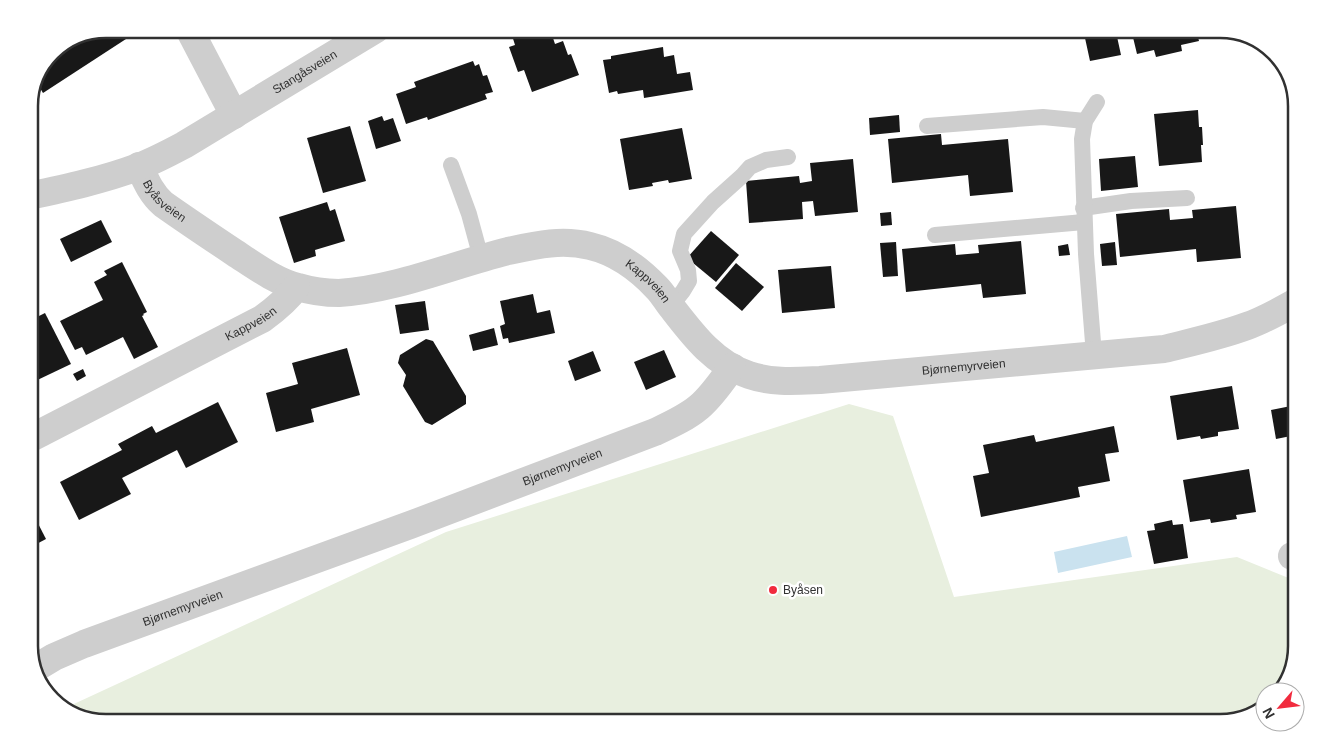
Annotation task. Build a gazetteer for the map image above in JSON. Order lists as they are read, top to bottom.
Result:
{
  "streets": {
    "street": [
      "Stangåsveien",
      "Byåsveien",
      "Kappveien",
      "Bjørnemyrveien"
    ]
  },
  "crossings": [
    ["Stangåsveien", "Byåsveien"],
    ["Byåsveien", "Kappveien"],
    ["Kappveien", "Bjørnemyrveien"]
  ],
  "places": ["Byåsen"],
  "north": "bottom left"
}
